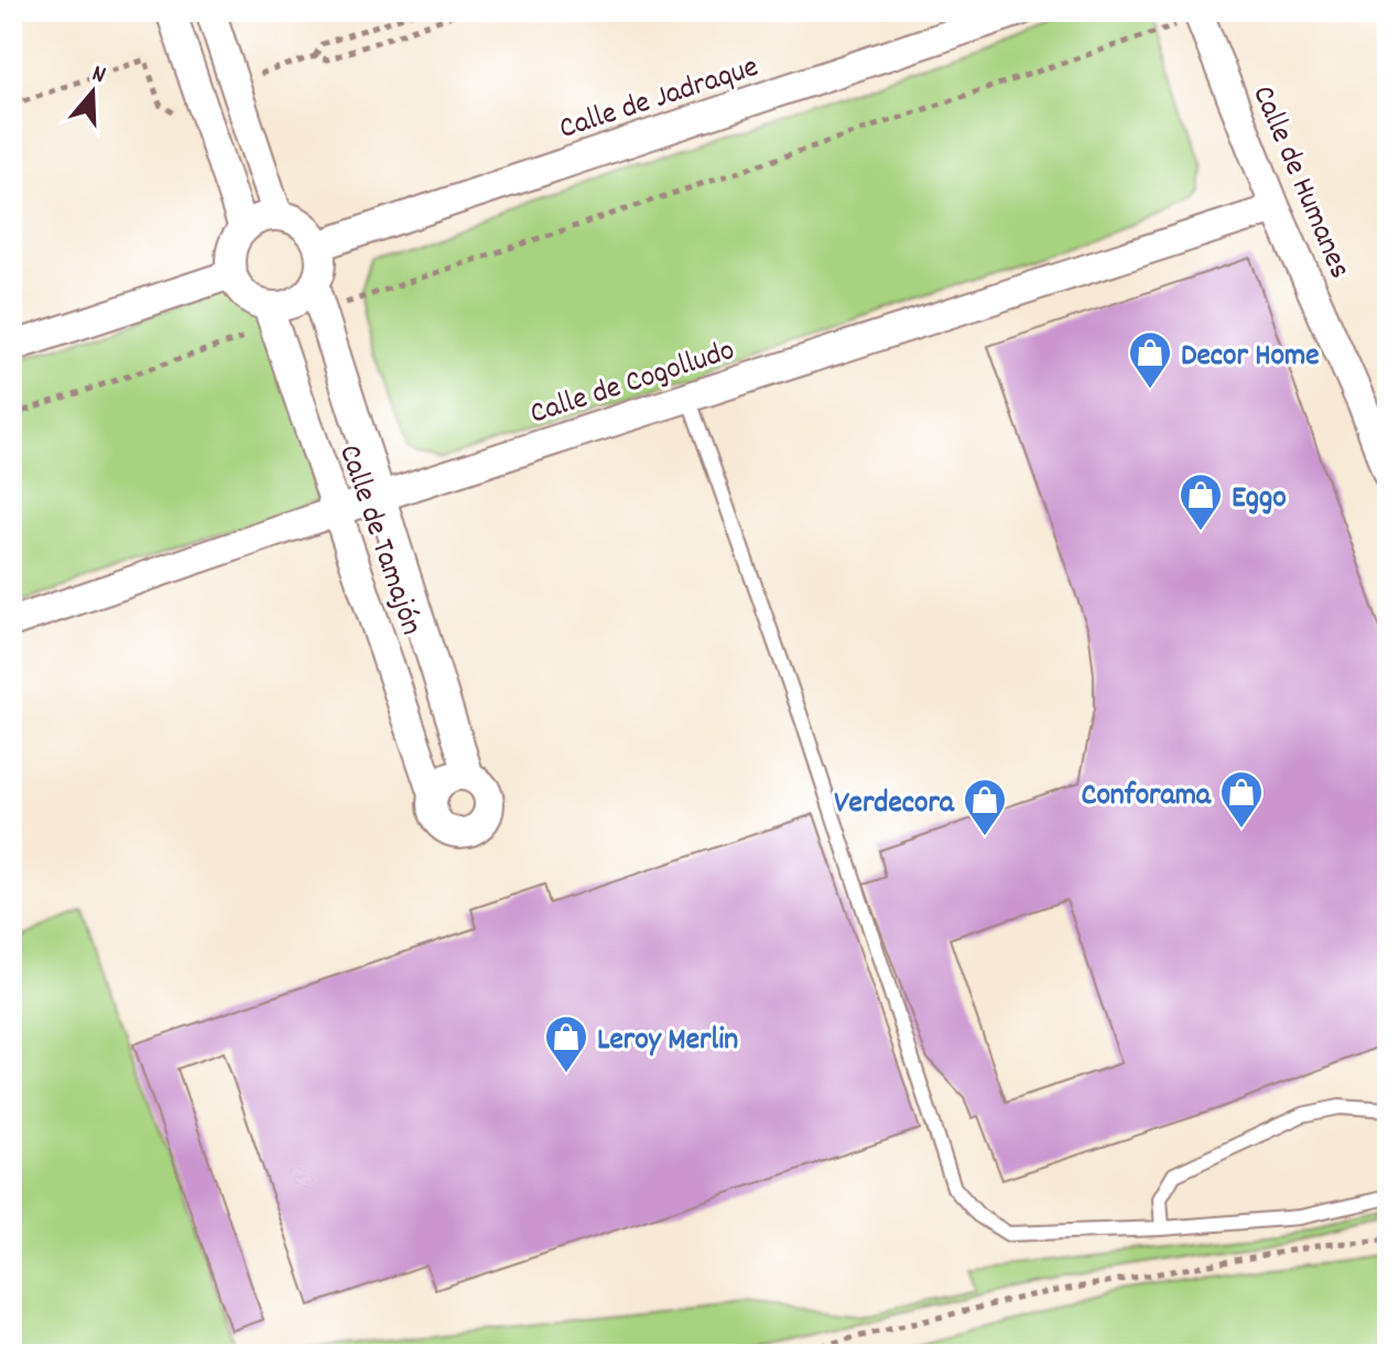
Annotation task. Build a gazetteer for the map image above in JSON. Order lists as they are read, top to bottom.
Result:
{
  "streets": {
    "street": [
      "Calle de Jadraque",
      "Calle de Humanes",
      "Calle de Cogolludo",
      "Calle de Tamajón"
    ]
  },
  "crossings": [
    ["Calle de Jadraque", "Calle de Tamajón"],
    ["Calle de Humanes", "Calle de Cogolludo"],
    ["Calle de Cogolludo", "Calle de Tamajón"]
  ],
  "places": {
    "shop": [
      "Decor Home",
      "Eggo",
      "Conforama",
      "Verdecora",
      "Leroy Merlin"
    ]
  },
  "north": "top"
}
